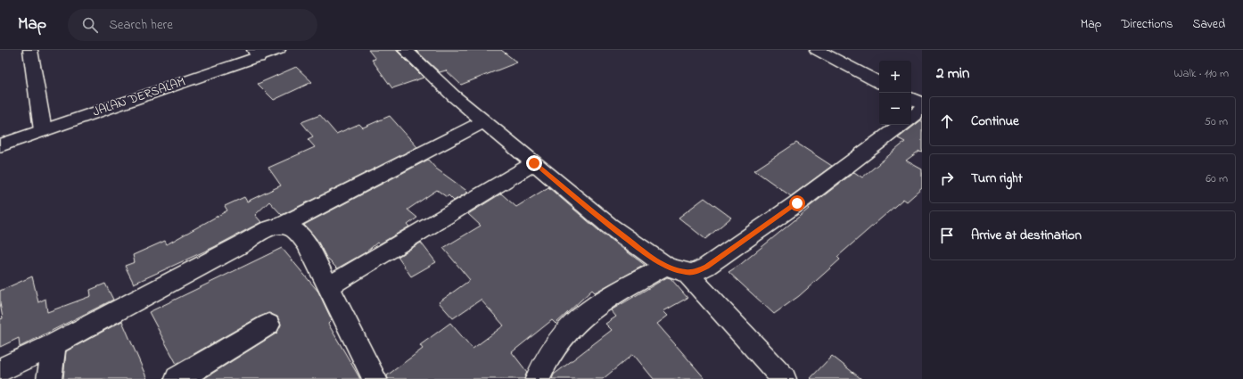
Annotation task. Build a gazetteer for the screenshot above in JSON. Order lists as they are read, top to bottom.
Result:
{
  "streets": {
    "street": ["JALAN DERSALAM"]
  },
  "page": {
    "header": "Map",
    "search": "Search here",
    "nav": ["Map", "Directions", "Saved"],
    "heading": ["2 min", "Walk · 110 m"],
    "map_buttons": ["+", "−"],
    "list": [
      ["Continue", "50 m"],
      ["Turn right", "60 m"],
      "Arrive at destination"
    ]
  }
}
